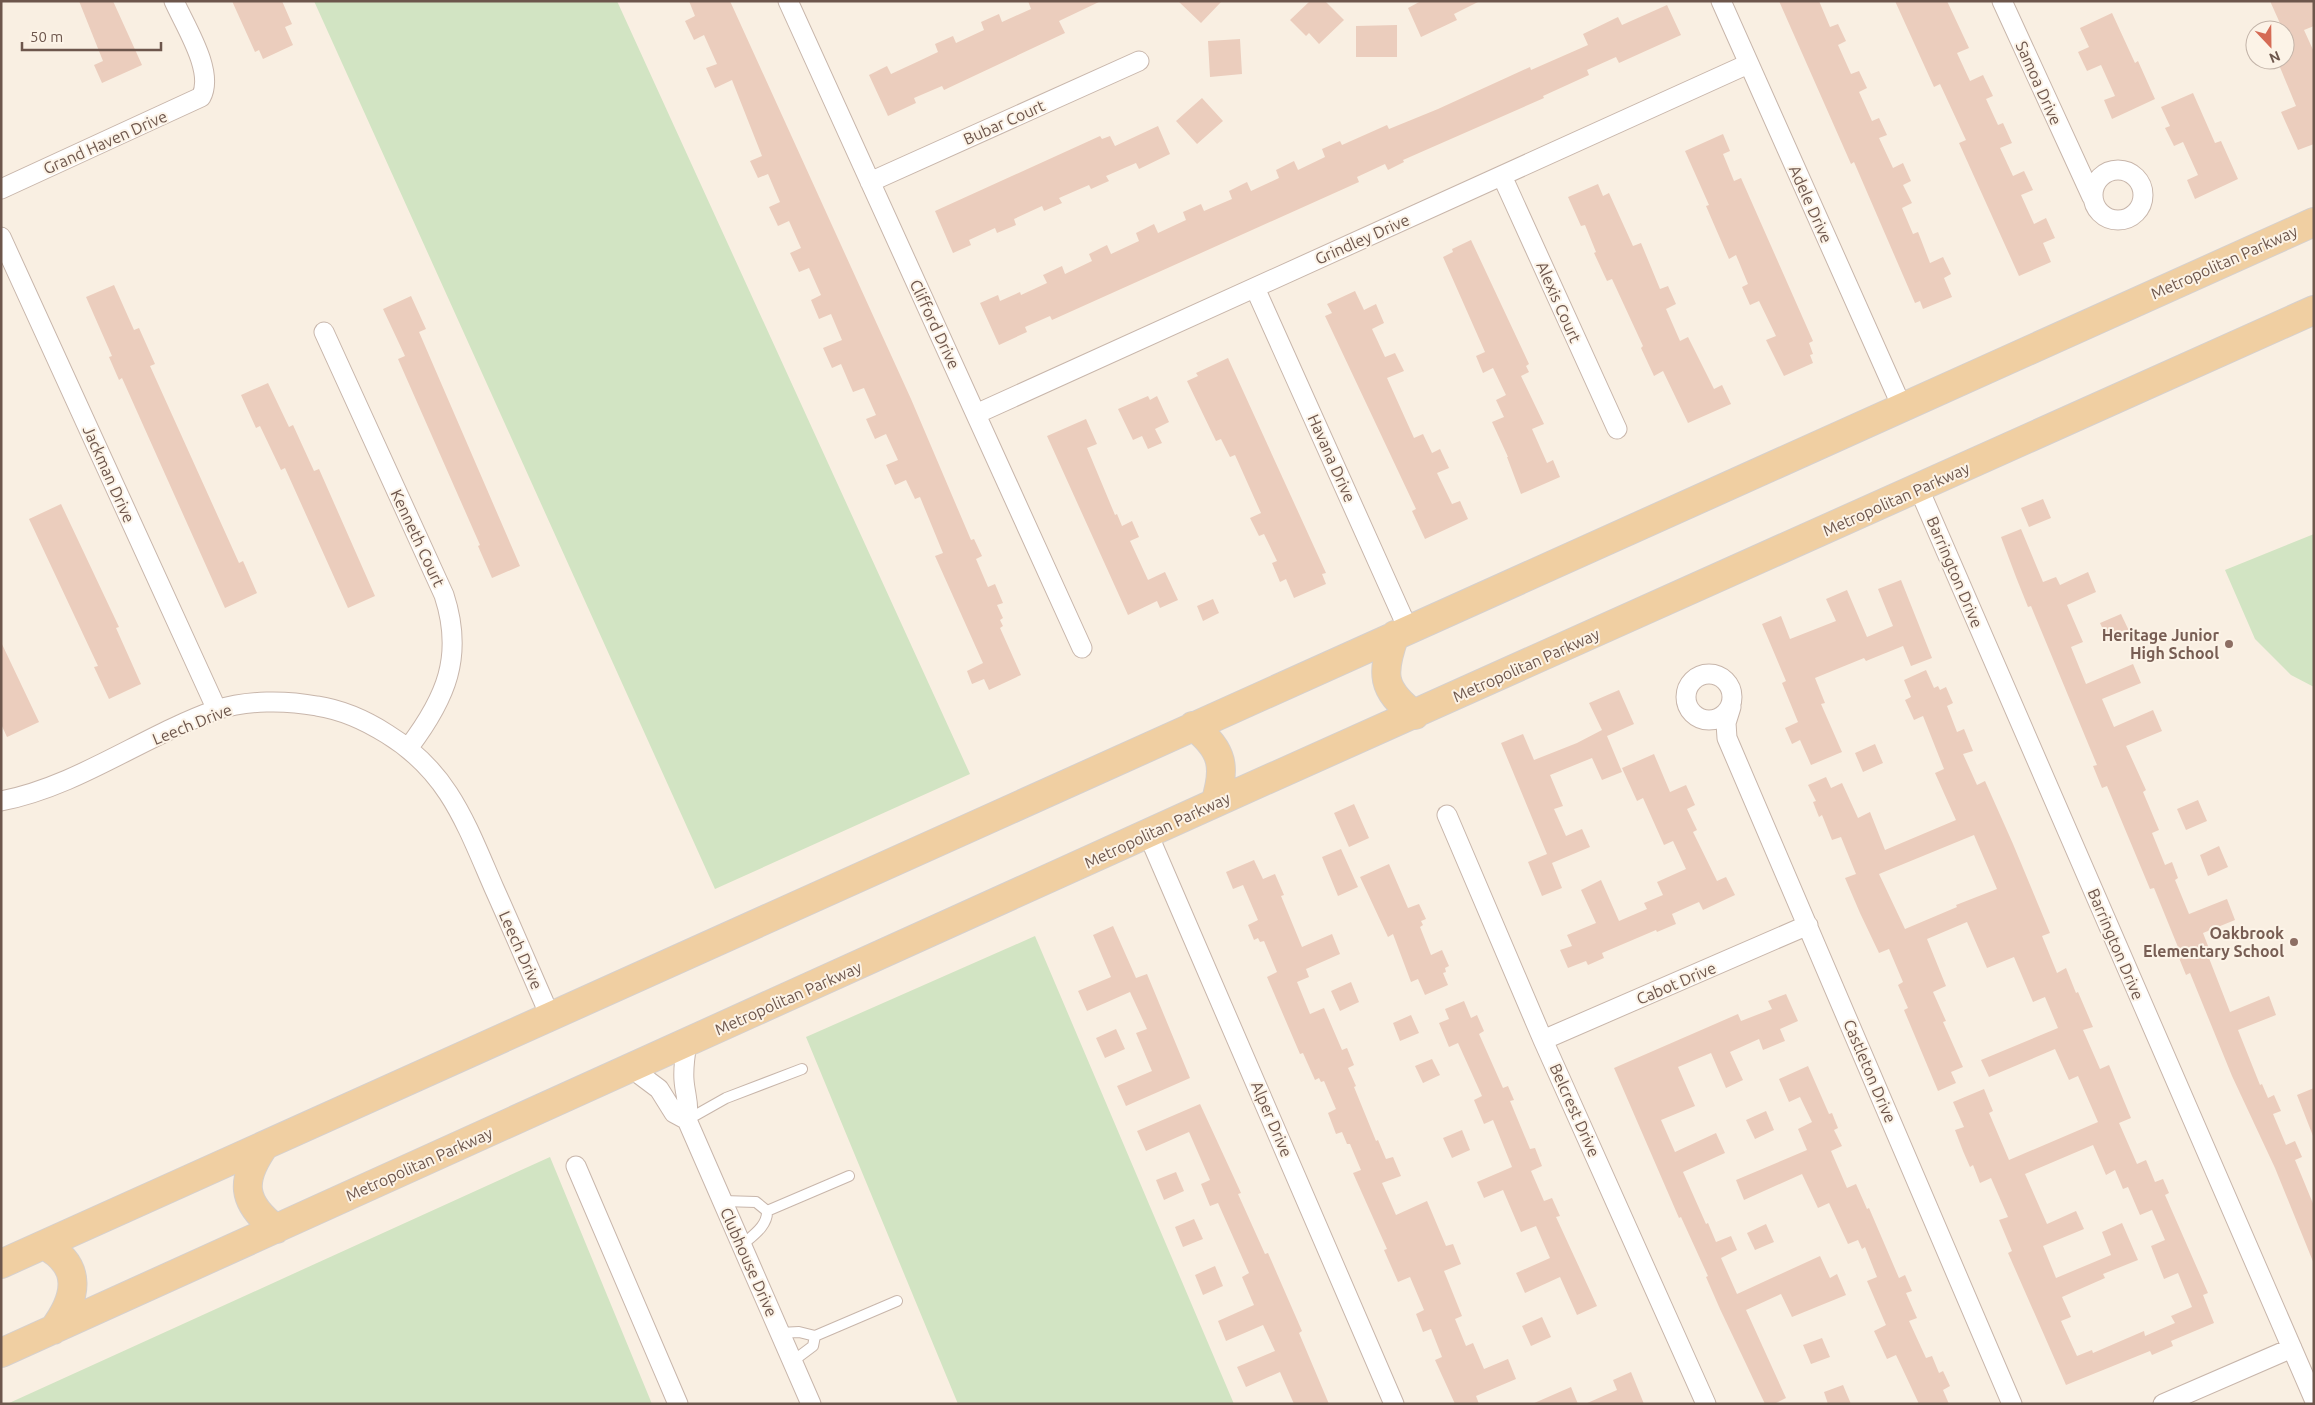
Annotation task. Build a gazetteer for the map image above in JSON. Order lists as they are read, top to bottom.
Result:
{
  "streets": {
    "main road": ["Metropolitan Parkway"],
    "street": [
      "Samoa Drive",
      "Bubar Court",
      "Grand Haven Drive",
      "Adele Drive",
      "Grindley Drive",
      "Alexis Court",
      "Clifford Drive",
      "Havana Drive",
      "Jackman Drive",
      "Kenneth Court",
      "Barrington Drive",
      "Leech Drive",
      "Cabot Drive",
      "Castleton Drive",
      "Belcrest Drive",
      "Alper Drive",
      "Clubhouse Drive"
    ]
  },
  "crossings": [
    ["Bubar Court", "Clifford Drive"],
    ["Adele Drive", "Grindley Drive"],
    ["Adele Drive", "Metropolitan Parkway"],
    ["Grindley Drive", "Alexis Court"],
    ["Grindley Drive", "Clifford Drive"],
    ["Grindley Drive", "Havana Drive"],
    ["Metropolitan Parkway", "Havana Drive"],
    ["Metropolitan Parkway", "Barrington Drive"],
    ["Metropolitan Parkway", "Leech Drive"],
    ["Metropolitan Parkway", "Alper Drive"],
    ["Metropolitan Parkway", "Clubhouse Drive"],
    ["Jackman Drive", "Leech Drive"],
    ["Kenneth Court", "Leech Drive"],
    ["Cabot Drive", "Castleton Drive"],
    ["Cabot Drive", "Belcrest Drive"]
  ],
  "places": ["Heritage Junior High School", "Oakbrook Elementary School"],
  "scale_bar": "50 m",
  "north": "bottom"
}
